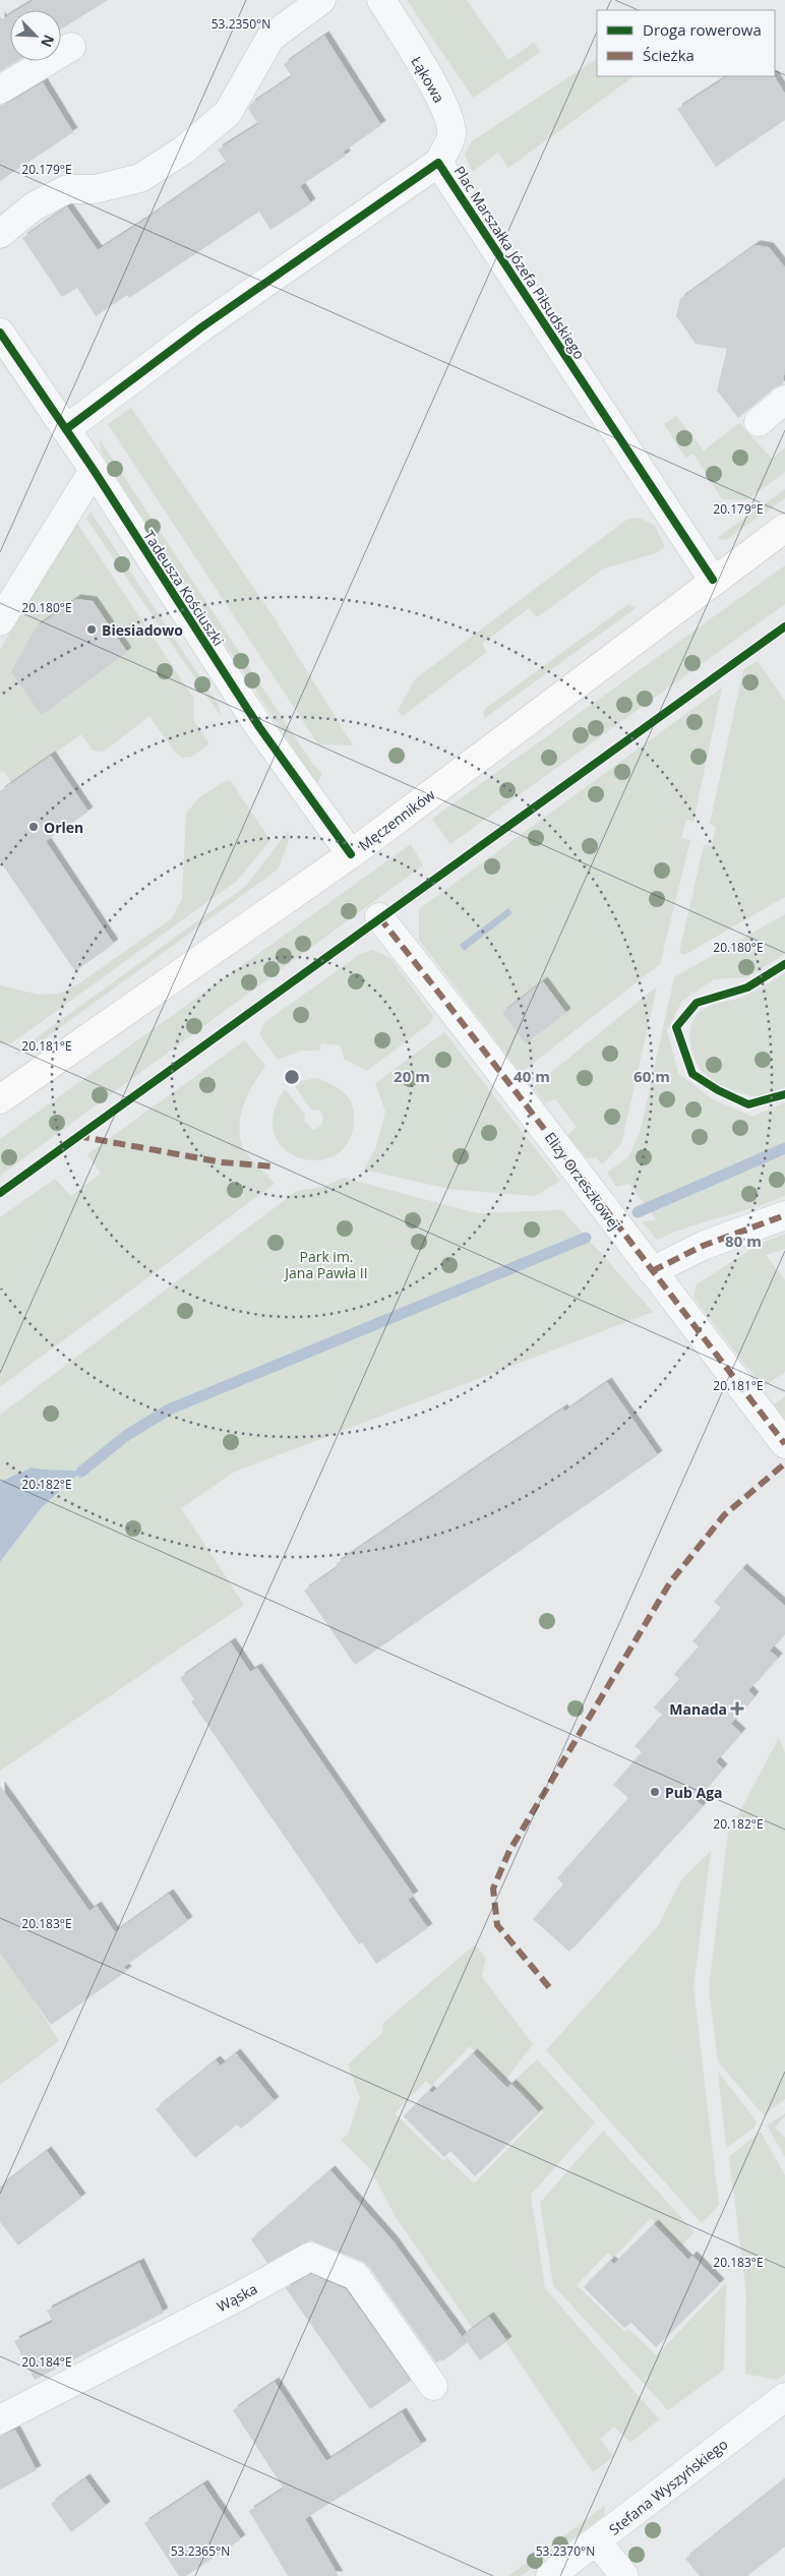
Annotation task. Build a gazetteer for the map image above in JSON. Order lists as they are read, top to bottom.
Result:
{
  "streets": {
    "main road": ["Męczenników"],
    "street": [
      "Łąkowa",
      "Plac Marszałka Józefa Piłsudskiego",
      "Tadeusza Kościuszki",
      "Elizy Orzeszkowej",
      "Wąska",
      "Stefana Wyszyńskiego"
    ]
  },
  "crossings": [
    ["Łąkowa", "Plac Marszałka Józefa Piłsudskiego"],
    ["Plac Marszałka Józefa Piłsudskiego", "Tadeusza Kościuszki"],
    ["Plac Marszałka Józefa Piłsudskiego", "Męczenników"],
    ["Tadeusza Kościuszki", "Męczenników"]
  ],
  "parks": ["Park im. Jana Pawła II"],
  "places": {
    "other": ["Biesiadowo", "Orlen", "Pub Aga"],
    "health": ["Manada"]
  },
  "legend": ["Droga rowerowa", "Ścieżka"],
  "north": "bottom right",
  "coordinates": [
    "53.2350°N",
    "20.179°E",
    "20.180°E",
    "20.181°E",
    "20.182°E",
    "20.183°E",
    "20.184°E",
    "53.2365°N",
    "53.2370°N"
  ],
  "rings": [
    "20 m",
    "40 m",
    "60 m",
    "80 m"
  ]
}
